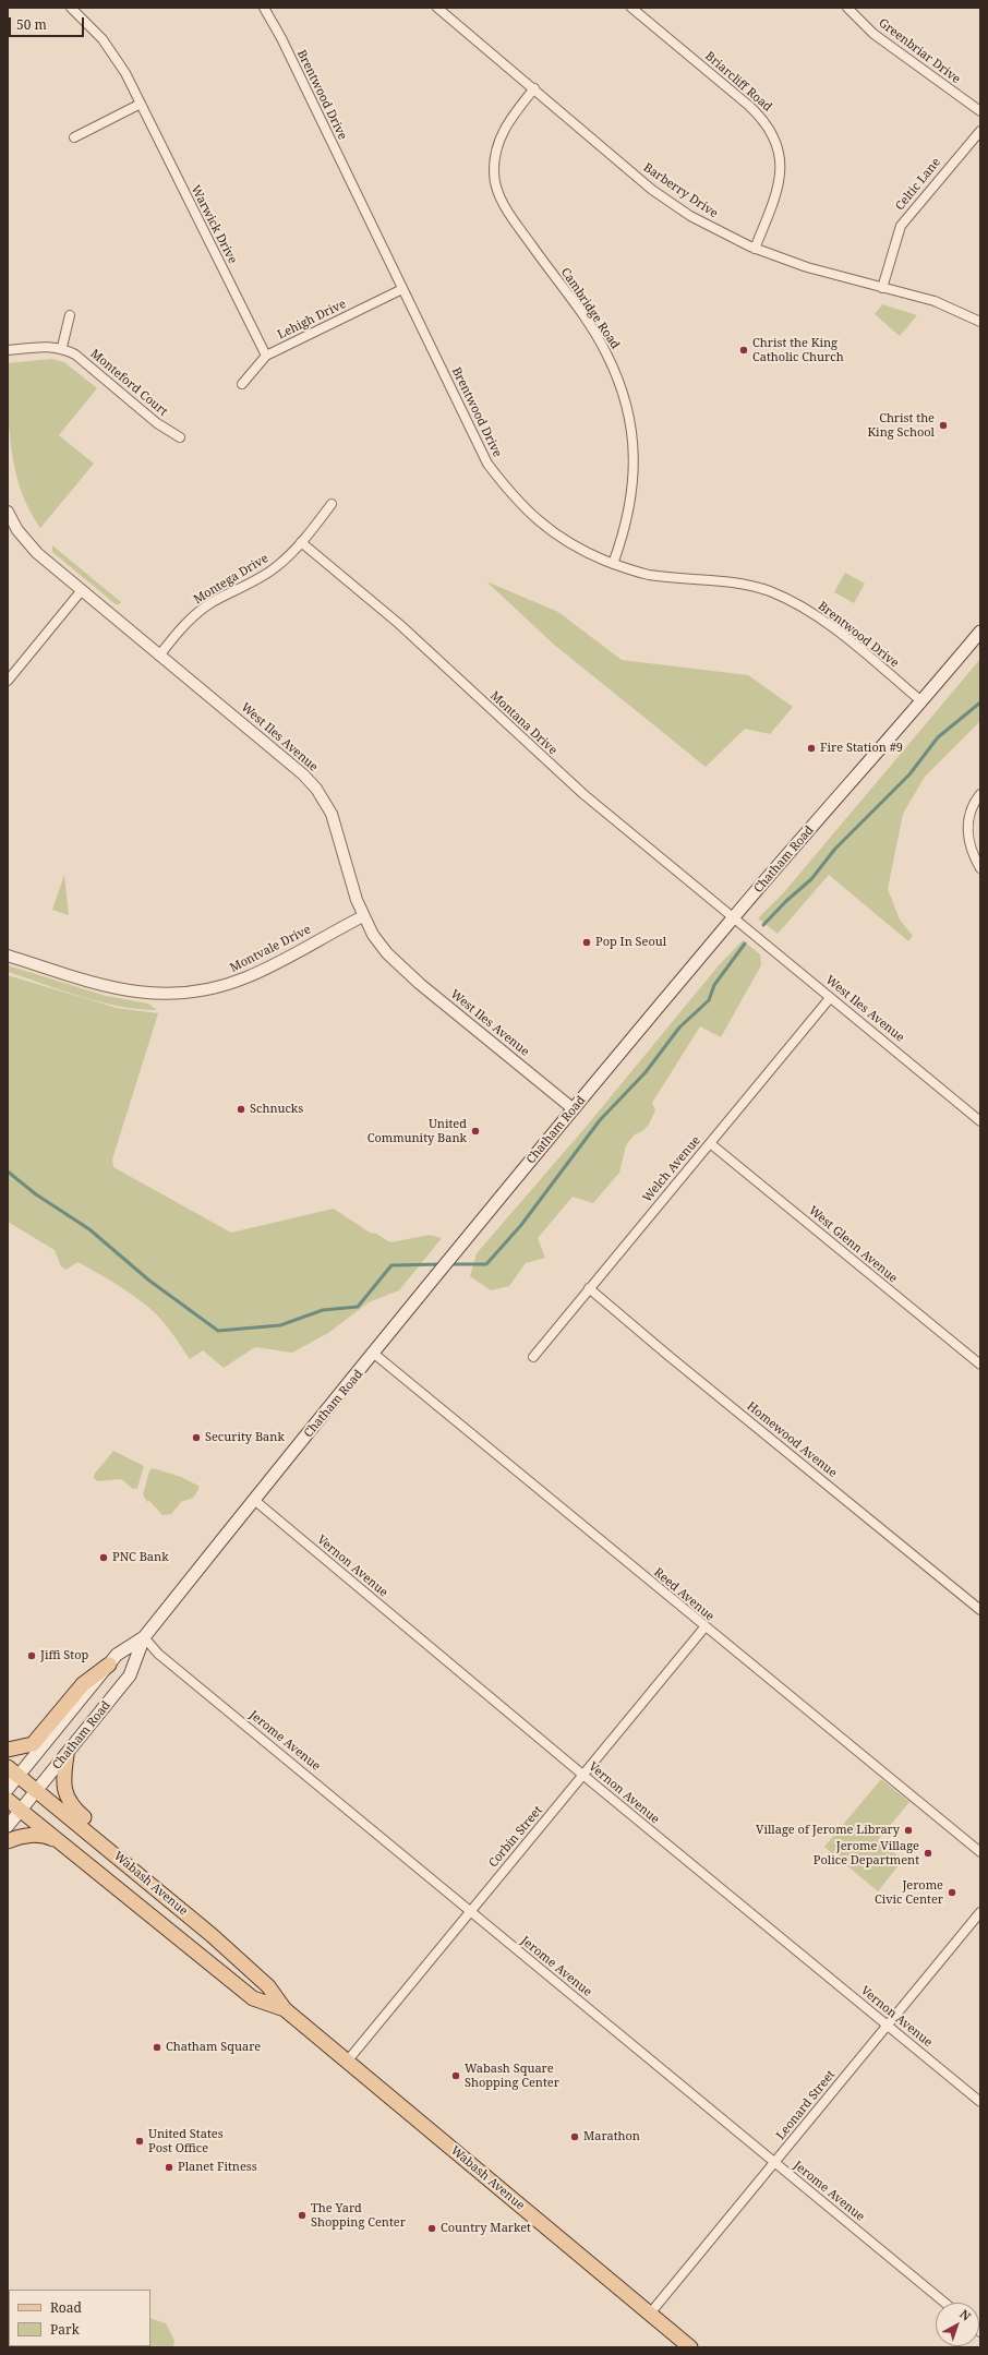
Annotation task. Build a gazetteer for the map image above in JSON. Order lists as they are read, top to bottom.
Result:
{
  "streets": {
    "main road": ["Chatham Road", "Wabash Avenue"],
    "street": [
      "Greenbriar Drive",
      "Briarcliff Road",
      "Brentwood Drive",
      "Celtic Lane",
      "Barberry Drive",
      "Warwick Drive",
      "Cambridge Road",
      "Lehigh Drive",
      "Monteford Court",
      "Montega Drive",
      "Montana Drive",
      "West Iles Avenue",
      "Montvale Drive",
      "Welch Avenue",
      "West Glenn Avenue",
      "Homewood Avenue",
      "Vernon Avenue",
      "Reed Avenue",
      "Jerome Avenue",
      "Corbin Street",
      "Leonard Street"
    ]
  },
  "crossings": [
    ["Briarcliff Road", "Barberry Drive"],
    ["Brentwood Drive", "Cambridge Road"],
    ["Brentwood Drive", "Lehigh Drive"],
    ["Brentwood Drive", "Chatham Road"],
    ["Celtic Lane", "Barberry Drive"],
    ["Barberry Drive", "Cambridge Road"],
    ["Warwick Drive", "Lehigh Drive"],
    ["Montega Drive", "Montana Drive"],
    ["Montega Drive", "West Iles Avenue"],
    ["Montana Drive", "West Iles Avenue"],
    ["Montana Drive", "Chatham Road"],
    ["West Iles Avenue", "Chatham Road"],
    ["West Iles Avenue", "Montvale Drive"],
    ["West Iles Avenue", "Welch Avenue"],
    ["Chatham Road", "Vernon Avenue"],
    ["Chatham Road", "Reed Avenue"],
    ["Chatham Road", "Jerome Avenue"],
    ["Chatham Road", "Wabash Avenue"],
    ["Welch Avenue", "West Glenn Avenue"],
    ["Welch Avenue", "Homewood Avenue"],
    ["Vernon Avenue", "Corbin Street"],
    ["Vernon Avenue", "Leonard Street"],
    ["Reed Avenue", "Corbin Street"],
    ["Jerome Avenue", "Corbin Street"],
    ["Jerome Avenue", "Leonard Street"],
    ["Corbin Street", "Wabash Avenue"],
    ["Wabash Avenue", "Leonard Street"]
  ],
  "places": [
    "Christ the King Catholic Church",
    "Christ the King School",
    "Fire Station #9",
    "Pop In Seoul",
    "Schnucks",
    "United Community Bank",
    "Security Bank",
    "PNC Bank",
    "Jiffi Stop",
    "Village of Jerome Library",
    "Jerome Village Police Department",
    "Jerome Civic Center",
    "Chatham Square",
    "Wabash Square Shopping Center",
    "Marathon",
    "United States Post Office",
    "Planet Fitness",
    "The Yard Shopping Center",
    "Country Market"
  ],
  "legend": ["Road", "Park"],
  "scale_bar": "50 m",
  "north": "top right"
}
